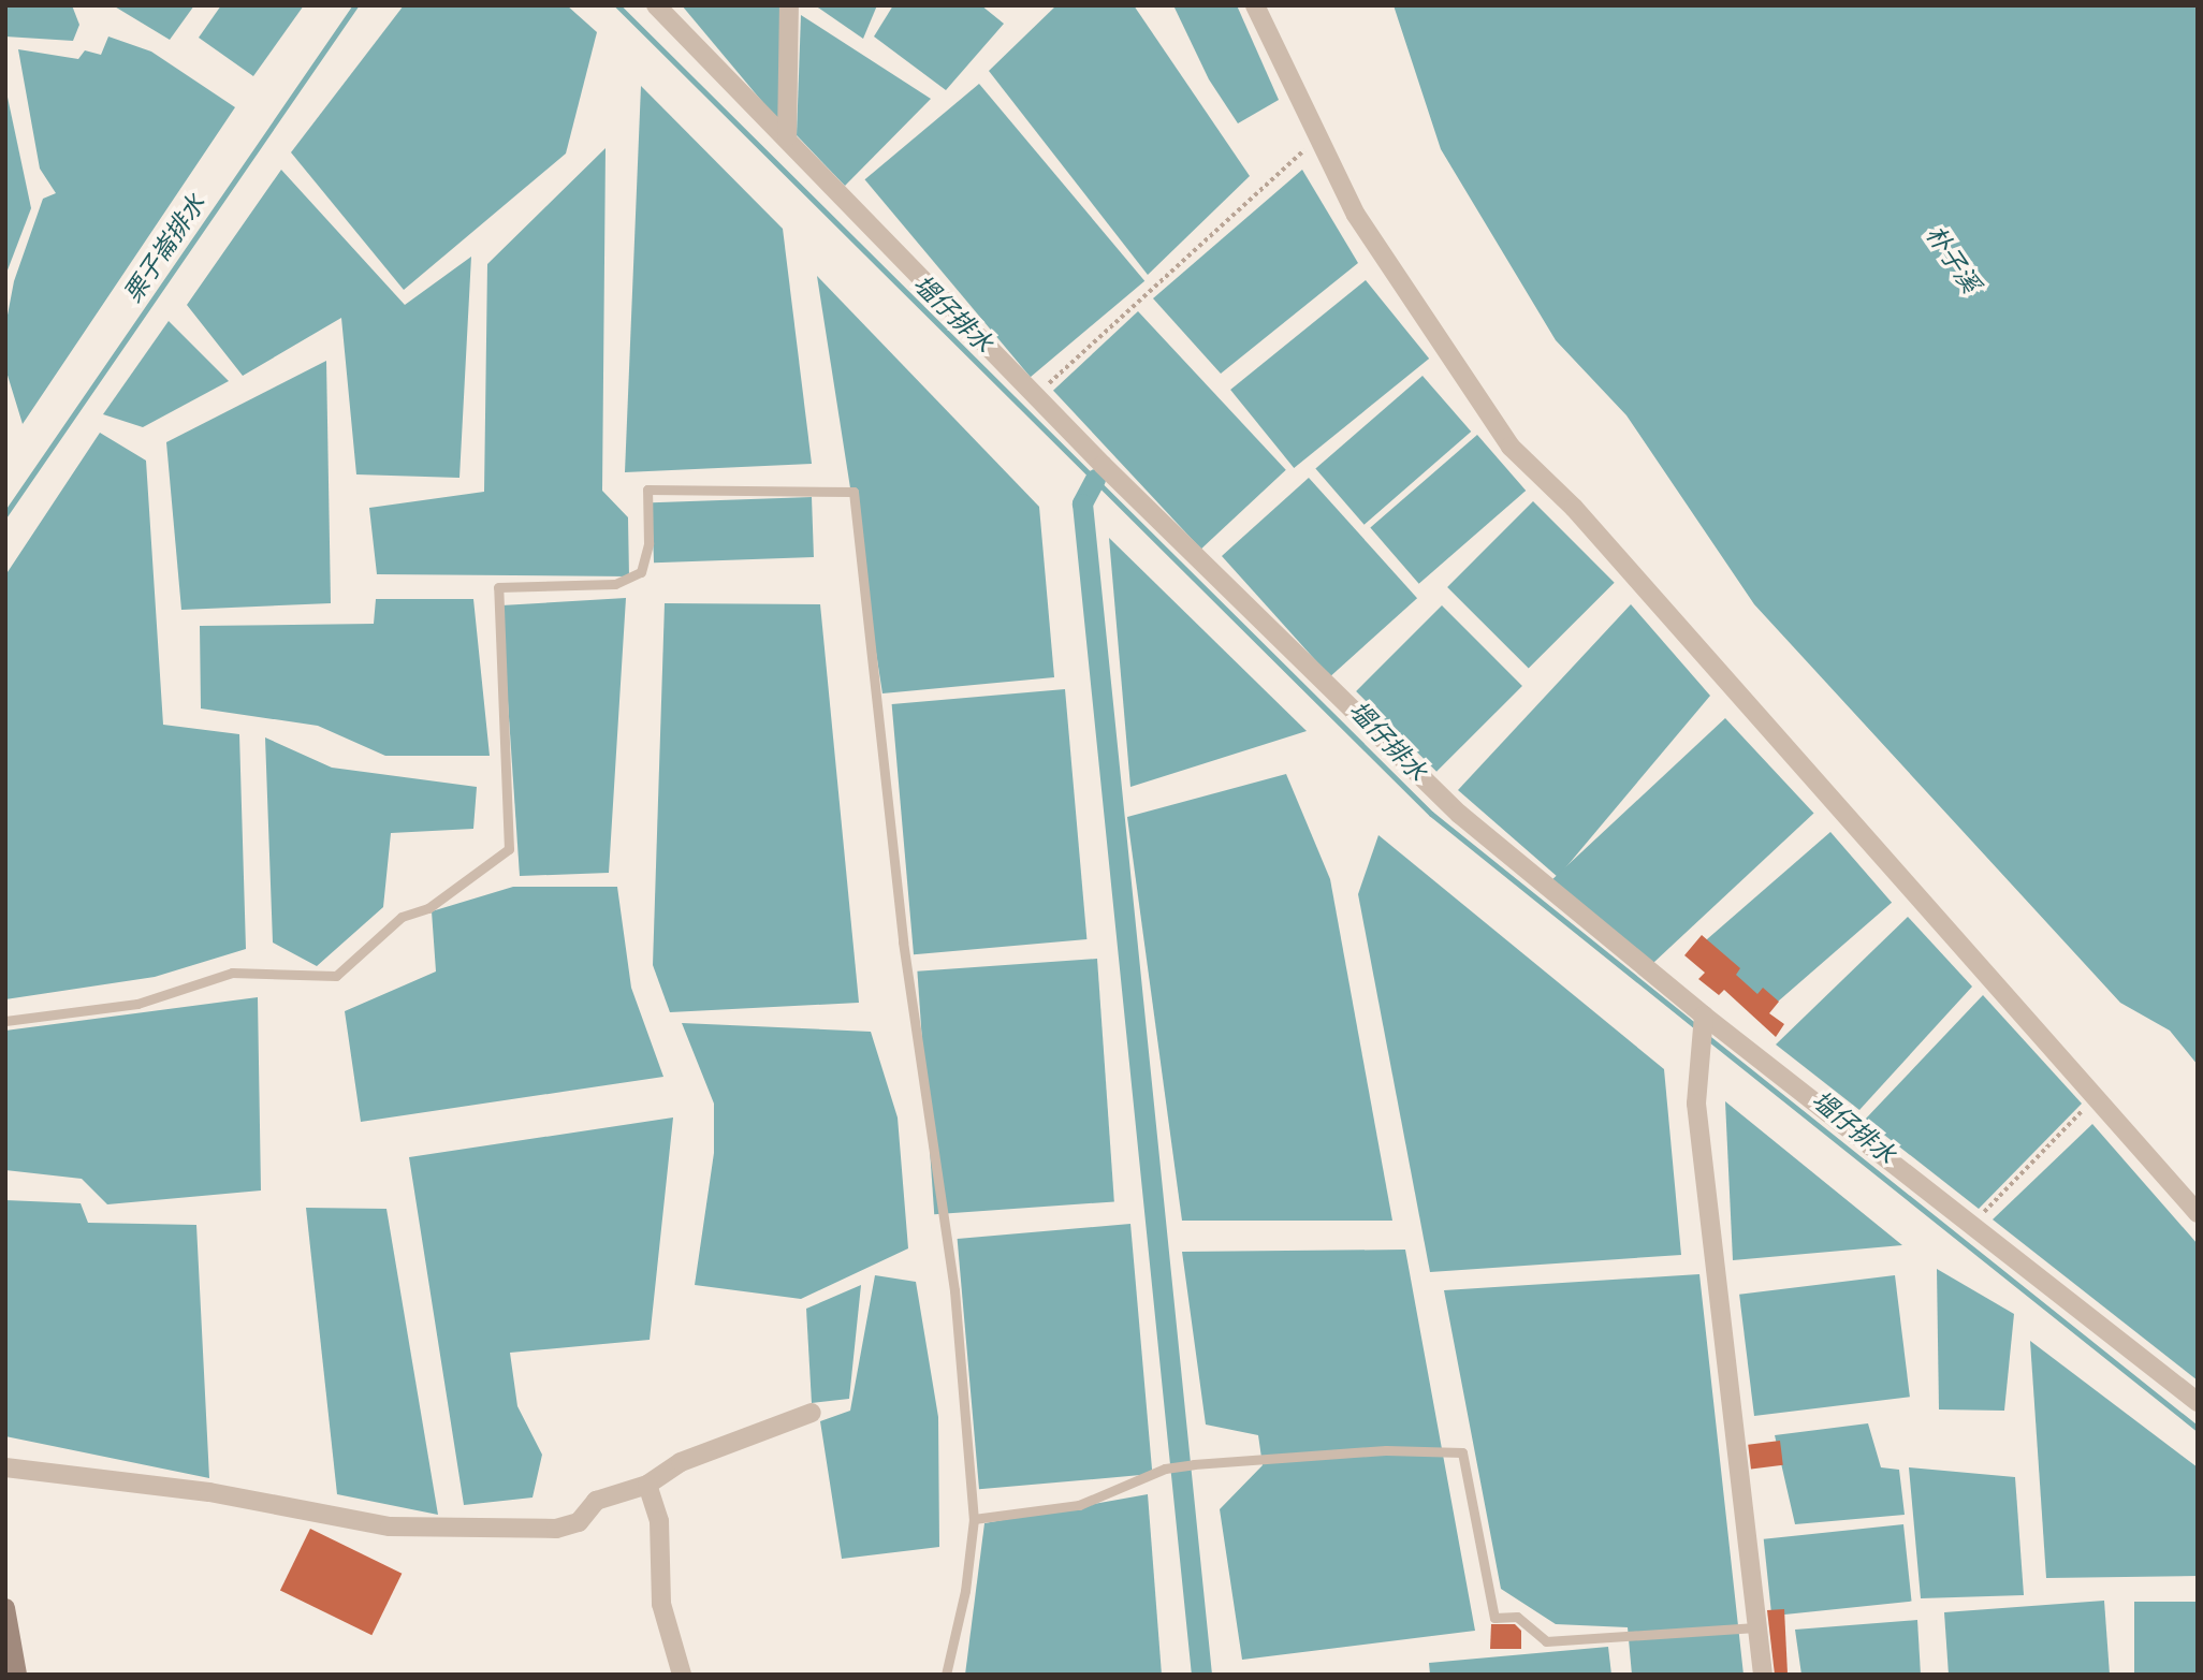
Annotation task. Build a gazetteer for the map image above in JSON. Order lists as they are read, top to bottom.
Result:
{
  "water": ["栗子崙排水", "朴子溪", "塭仔排水"]
}
